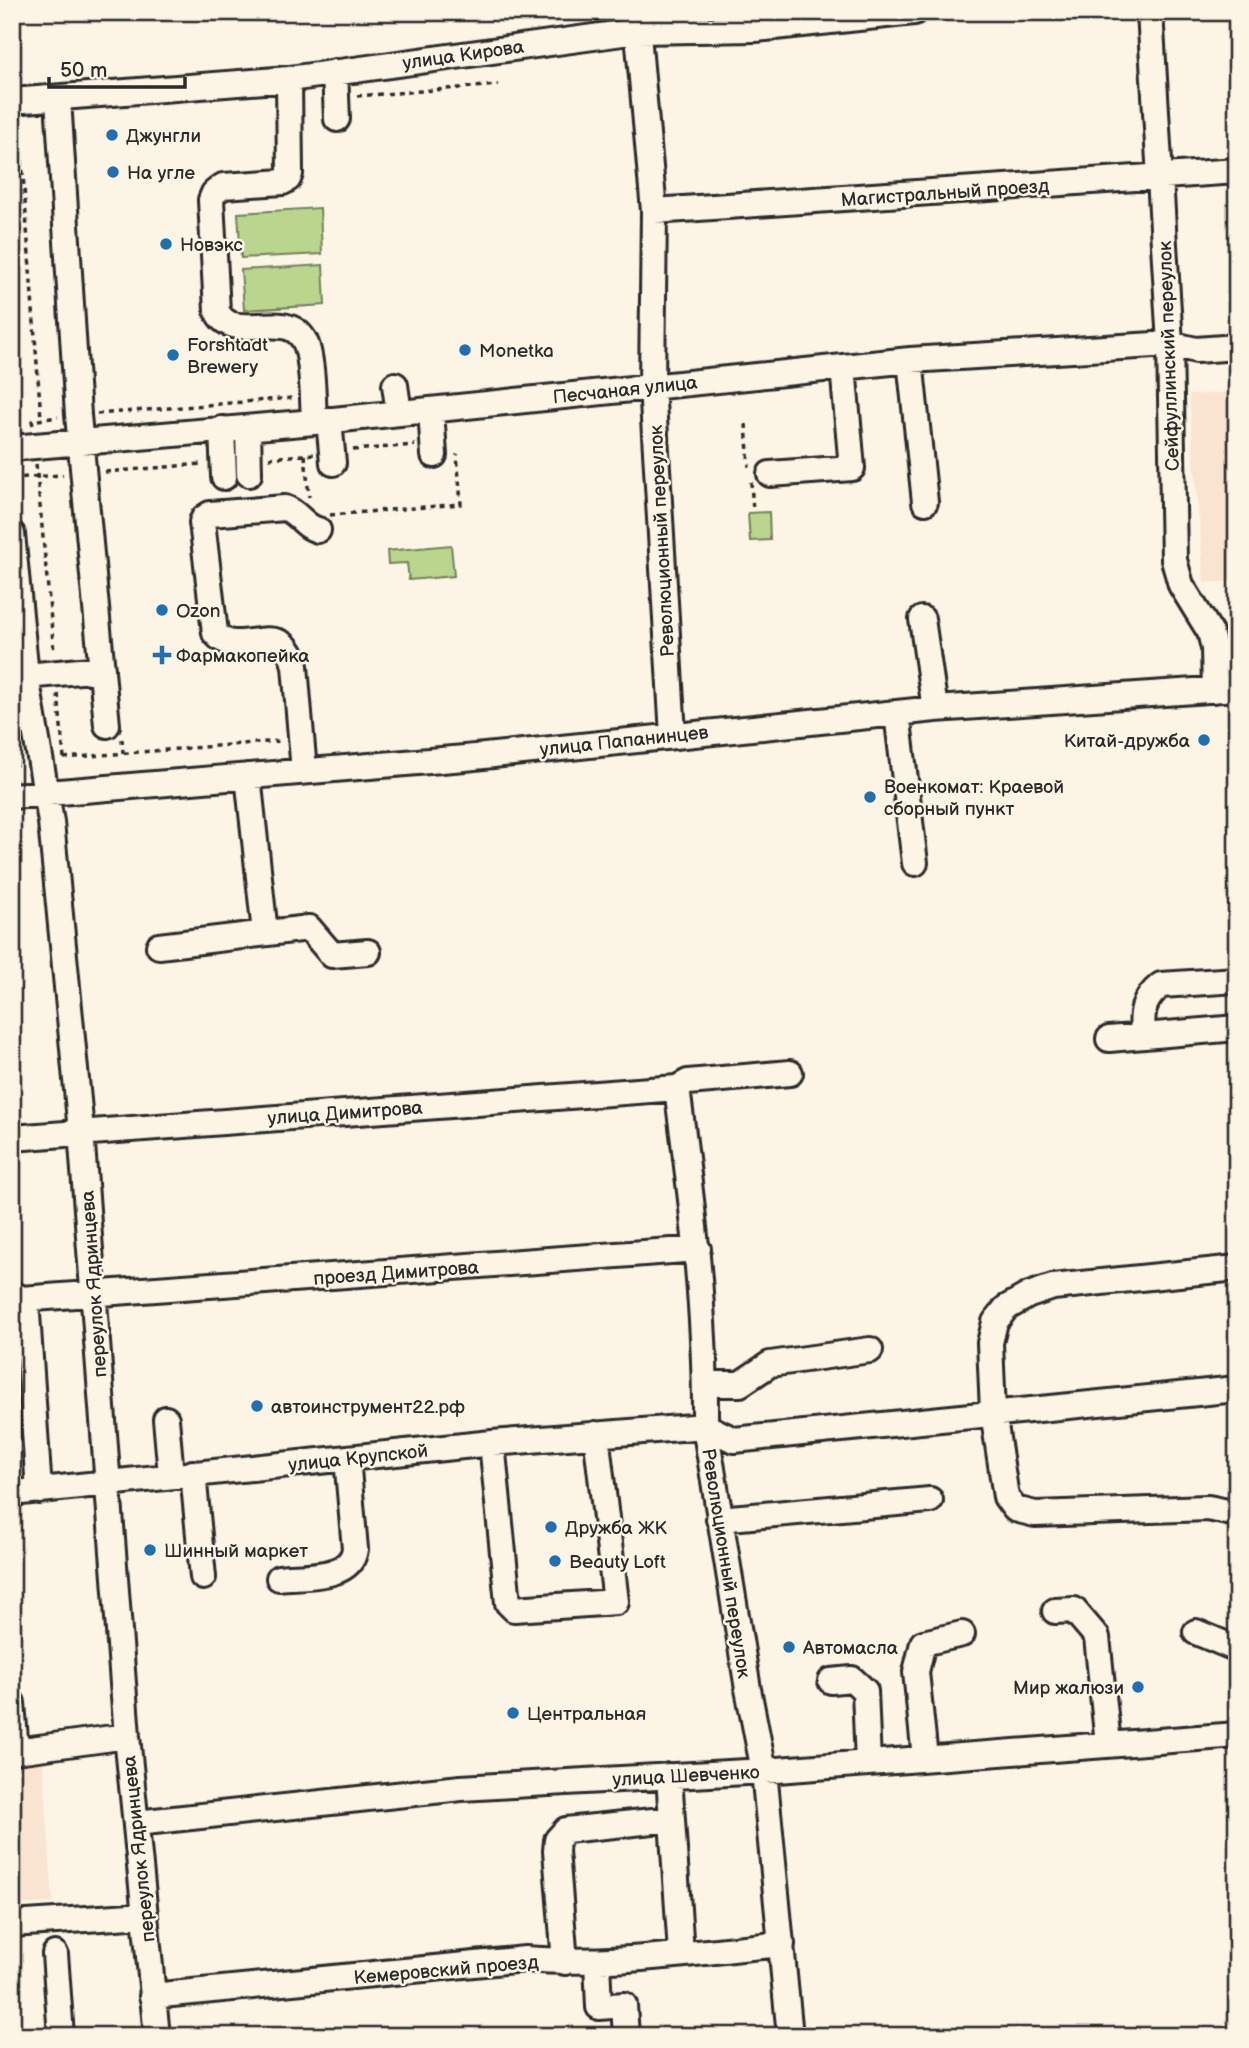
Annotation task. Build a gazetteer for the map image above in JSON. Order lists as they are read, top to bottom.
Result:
{
  "streets": {
    "street": [
      "улица Кирова",
      "Магистральный проезд",
      "Сейфуллинский переулок",
      "Песчаная улица",
      "Революционный переулок",
      "улица Папанинцев",
      "улица Димитрова",
      "проезд Димитрова",
      "переулок Ядринцева",
      "улица Крупской",
      "улица Шевченко",
      "Кемеровский проезд"
    ]
  },
  "crossings": [
    ["улица Кирова", "Революционный переулок"],
    ["Магистральный проезд", "Сейфуллинский переулок"],
    ["Магистральный проезд", "Революционный переулок"],
    ["Сейфуллинский переулок", "Песчаная улица"],
    ["Сейфуллинский переулок", "улица Папанинцев"],
    ["Песчаная улица", "Революционный переулок"],
    ["Революционный переулок", "улица Папанинцев"],
    ["Революционный переулок", "улица Димитрова"],
    ["Революционный переулок", "проезд Димитрова"],
    ["Революционный переулок", "улица Крупской"],
    ["Революционный переулок", "улица Шевченко"],
    ["Революционный переулок", "Кемеровский проезд"],
    ["улица Папанинцев", "переулок Ядринцева"],
    ["улица Димитрова", "переулок Ядринцева"],
    ["проезд Димитрова", "переулок Ядринцева"],
    ["переулок Ядринцева", "улица Крупской"],
    ["переулок Ядринцева", "улица Шевченко"],
    ["переулок Ядринцева", "Кемеровский проезд"]
  ],
  "places": {
    "other": [
      "Джунгли",
      "На угле",
      "Новэкс",
      "Monetka",
      "Forshtadt Brewery",
      "Ozon",
      "Китай-дружба",
      "Военкомат: Краевой сборный пункт",
      "автоинструмент22.рф",
      "Дружба ЖК",
      "Шинный маркет",
      "Beauty Loft",
      "Автомасла",
      "Мир жалюзи",
      "Центральная"
    ],
    "health": ["Фармакопейка"]
  },
  "scale_bar": "50 m"
}
